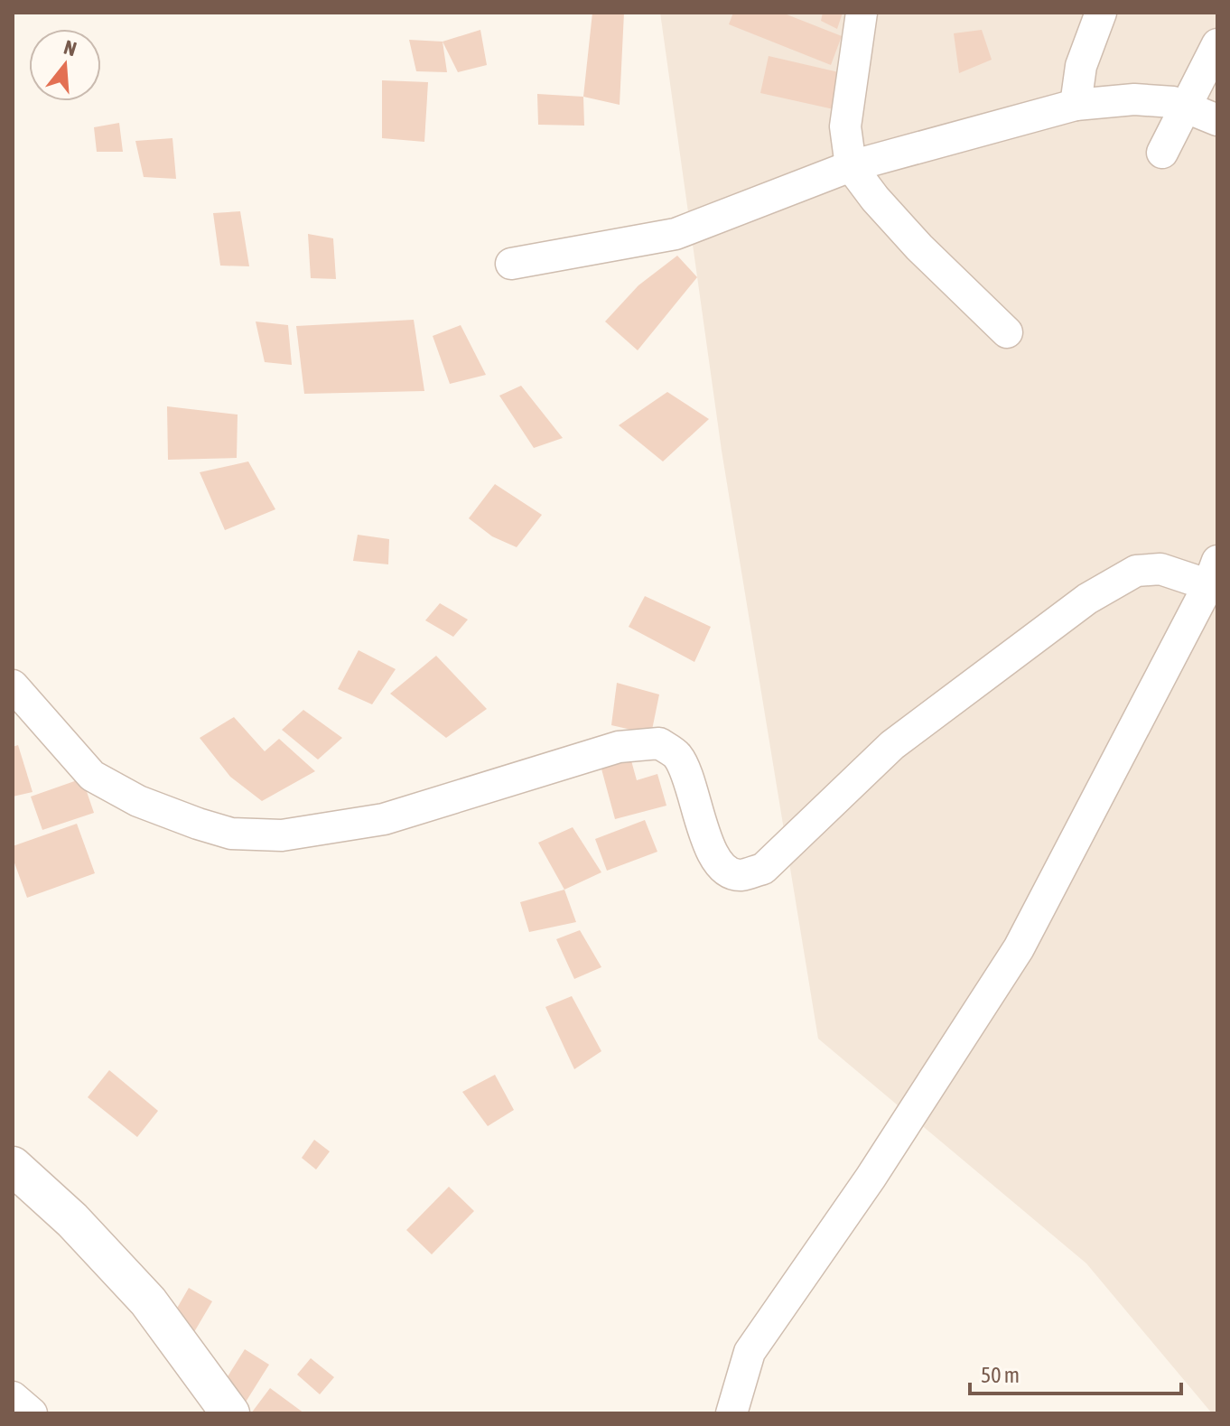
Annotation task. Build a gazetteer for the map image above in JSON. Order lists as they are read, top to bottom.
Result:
{
  "scale_bar": "50 m",
  "north": "top"
}
